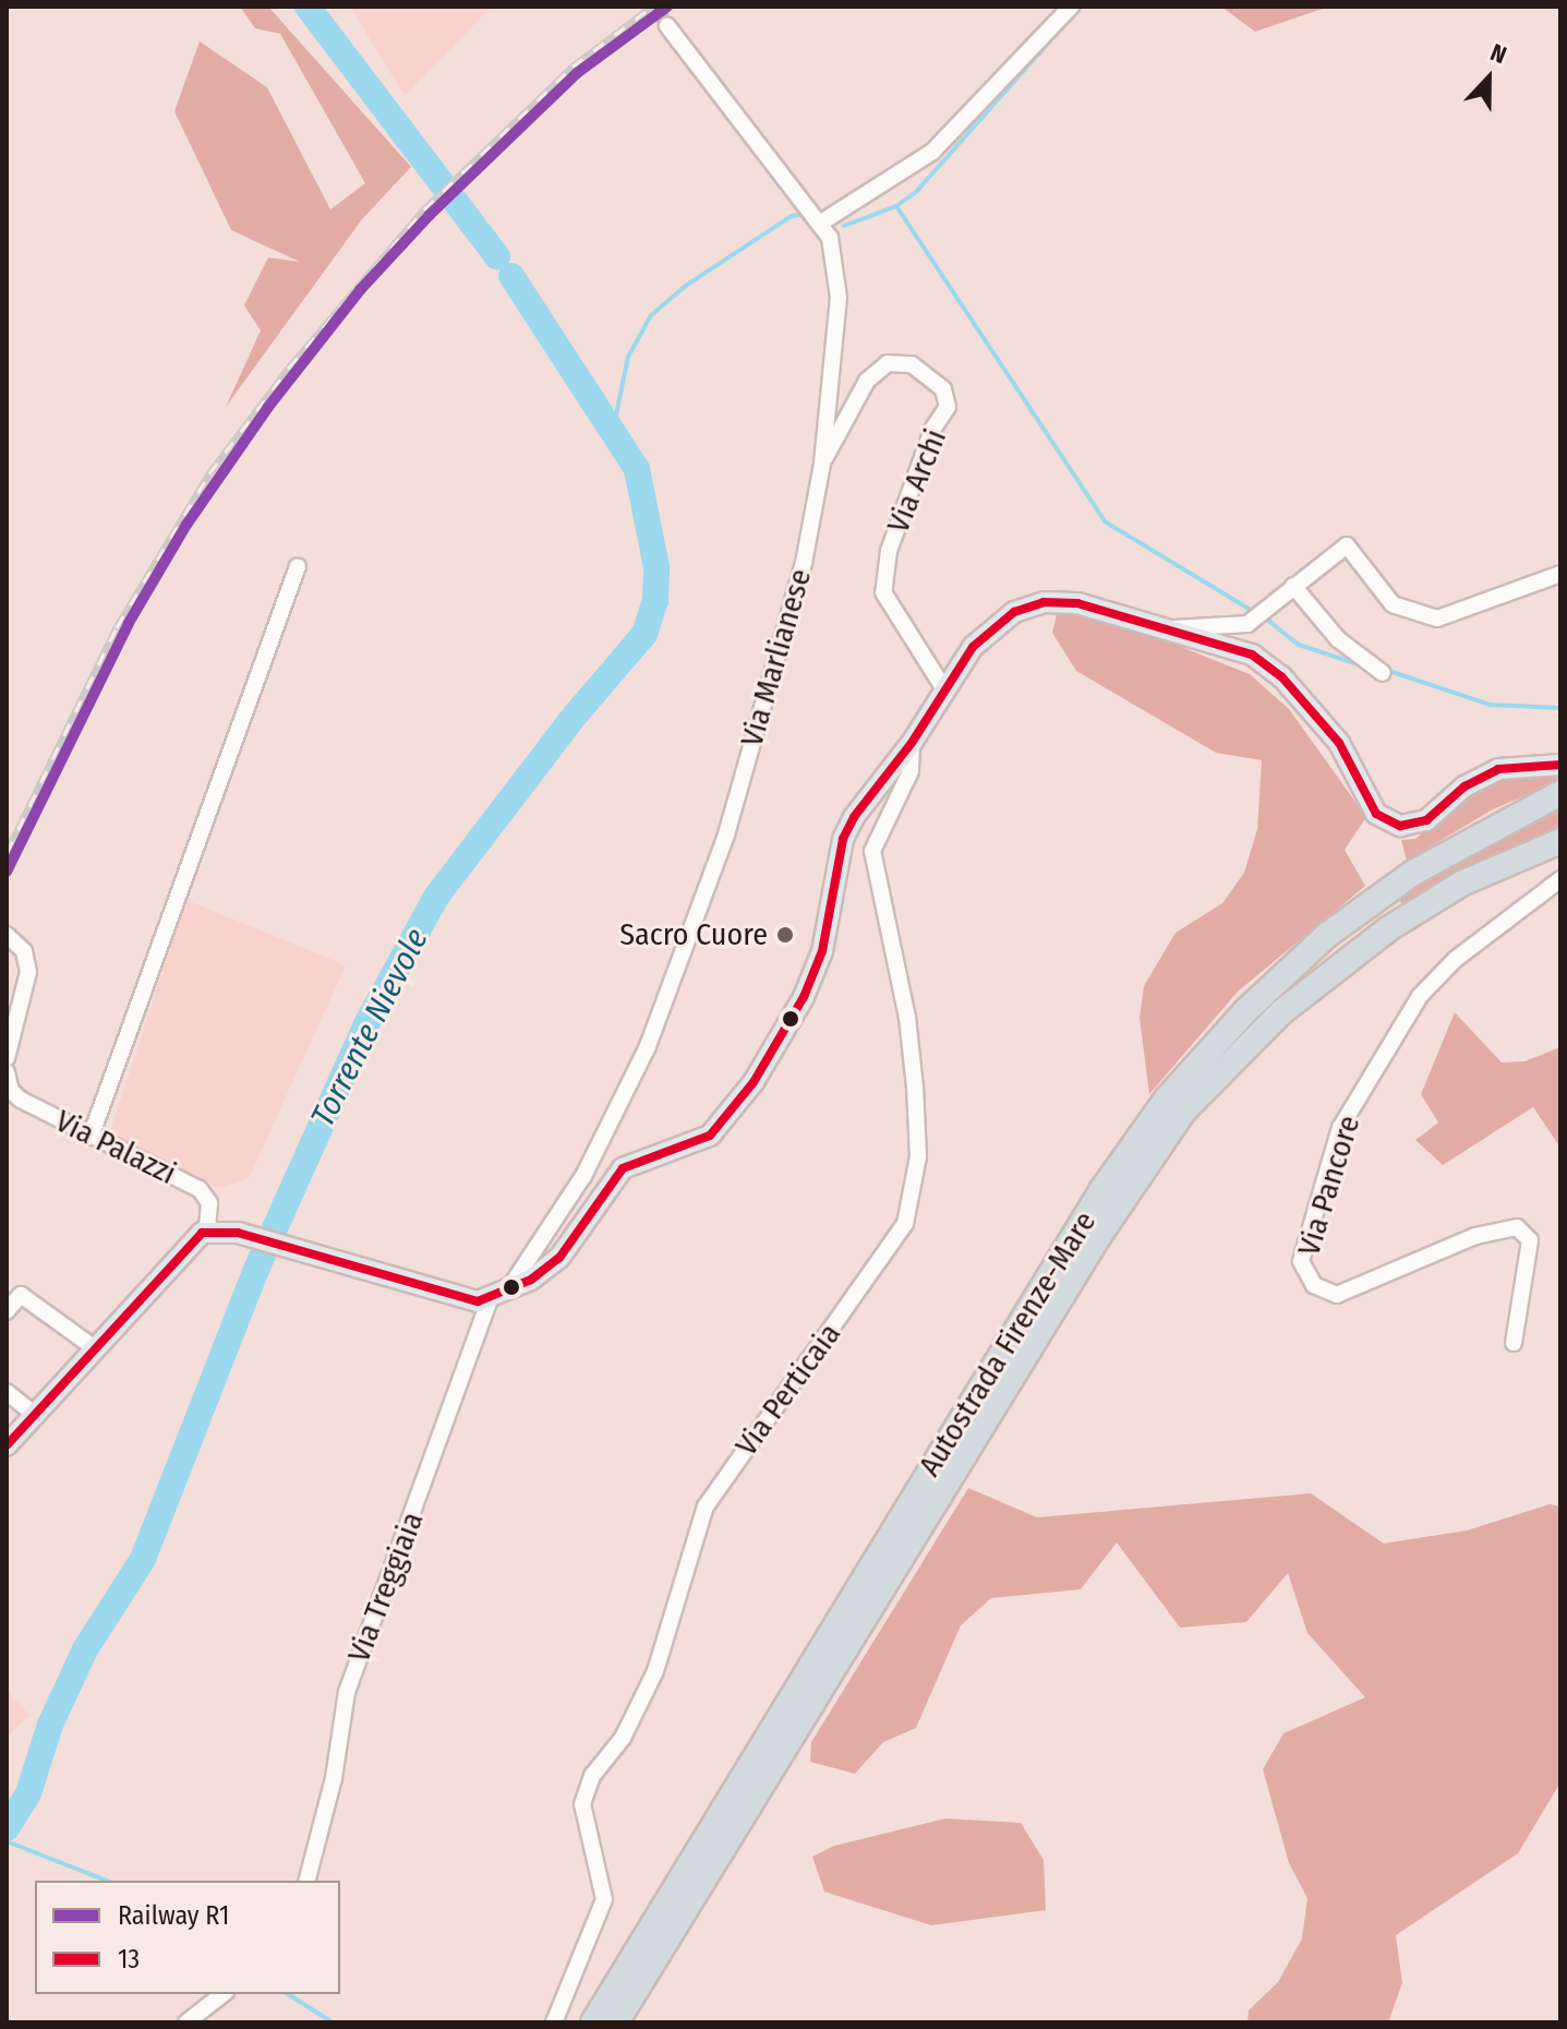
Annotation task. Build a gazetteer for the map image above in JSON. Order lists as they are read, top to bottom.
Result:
{
  "streets": {
    "highway": ["Autostrada Firenze-Mare"],
    "street": [
      "Via Archi",
      "Via Marlianese",
      "Via Palazzi",
      "Via Pancore",
      "Via Perticaia",
      "Via Treggiaia"
    ]
  },
  "crossings": [
    ["Via Archi", "Via Marlianese"],
    ["Via Marlianese", "Via Treggiaia"]
  ],
  "water": ["Torrente Nievole"],
  "places": ["Sacro Cuore"],
  "lines": ["rail line R1", "transit line 13"],
  "legend": ["Railway R1", "13"],
  "north": "top"
}
